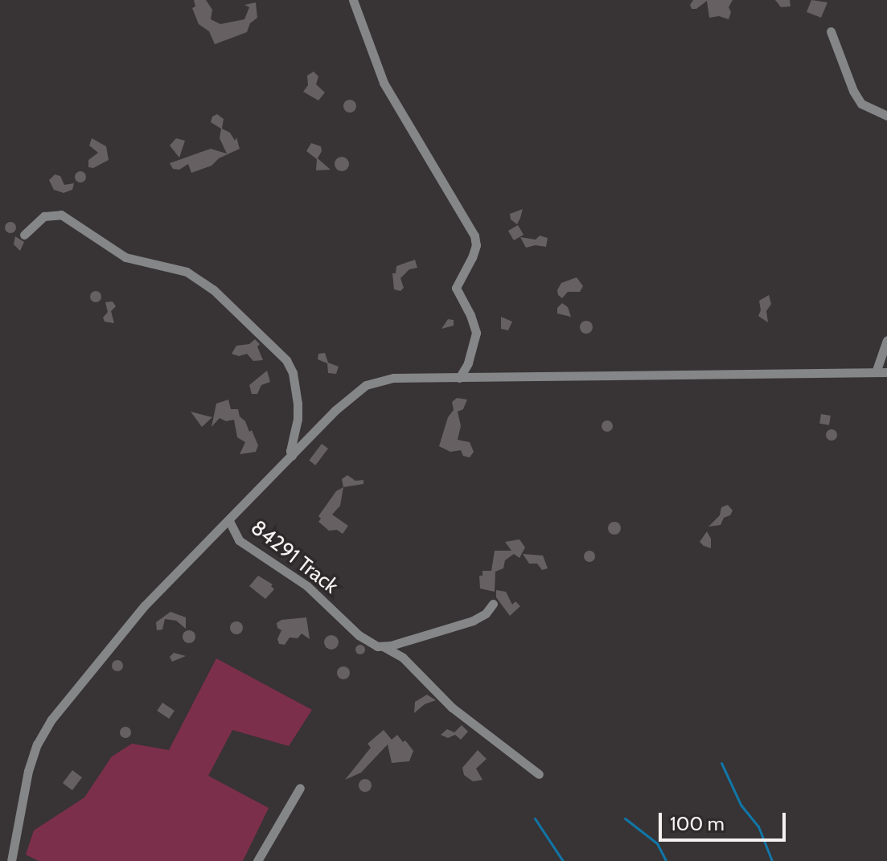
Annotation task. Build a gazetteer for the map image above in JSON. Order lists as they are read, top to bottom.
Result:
{
  "streets": {
    "street": ["84291 Track"]
  },
  "scale_bar": "100 m"
}
